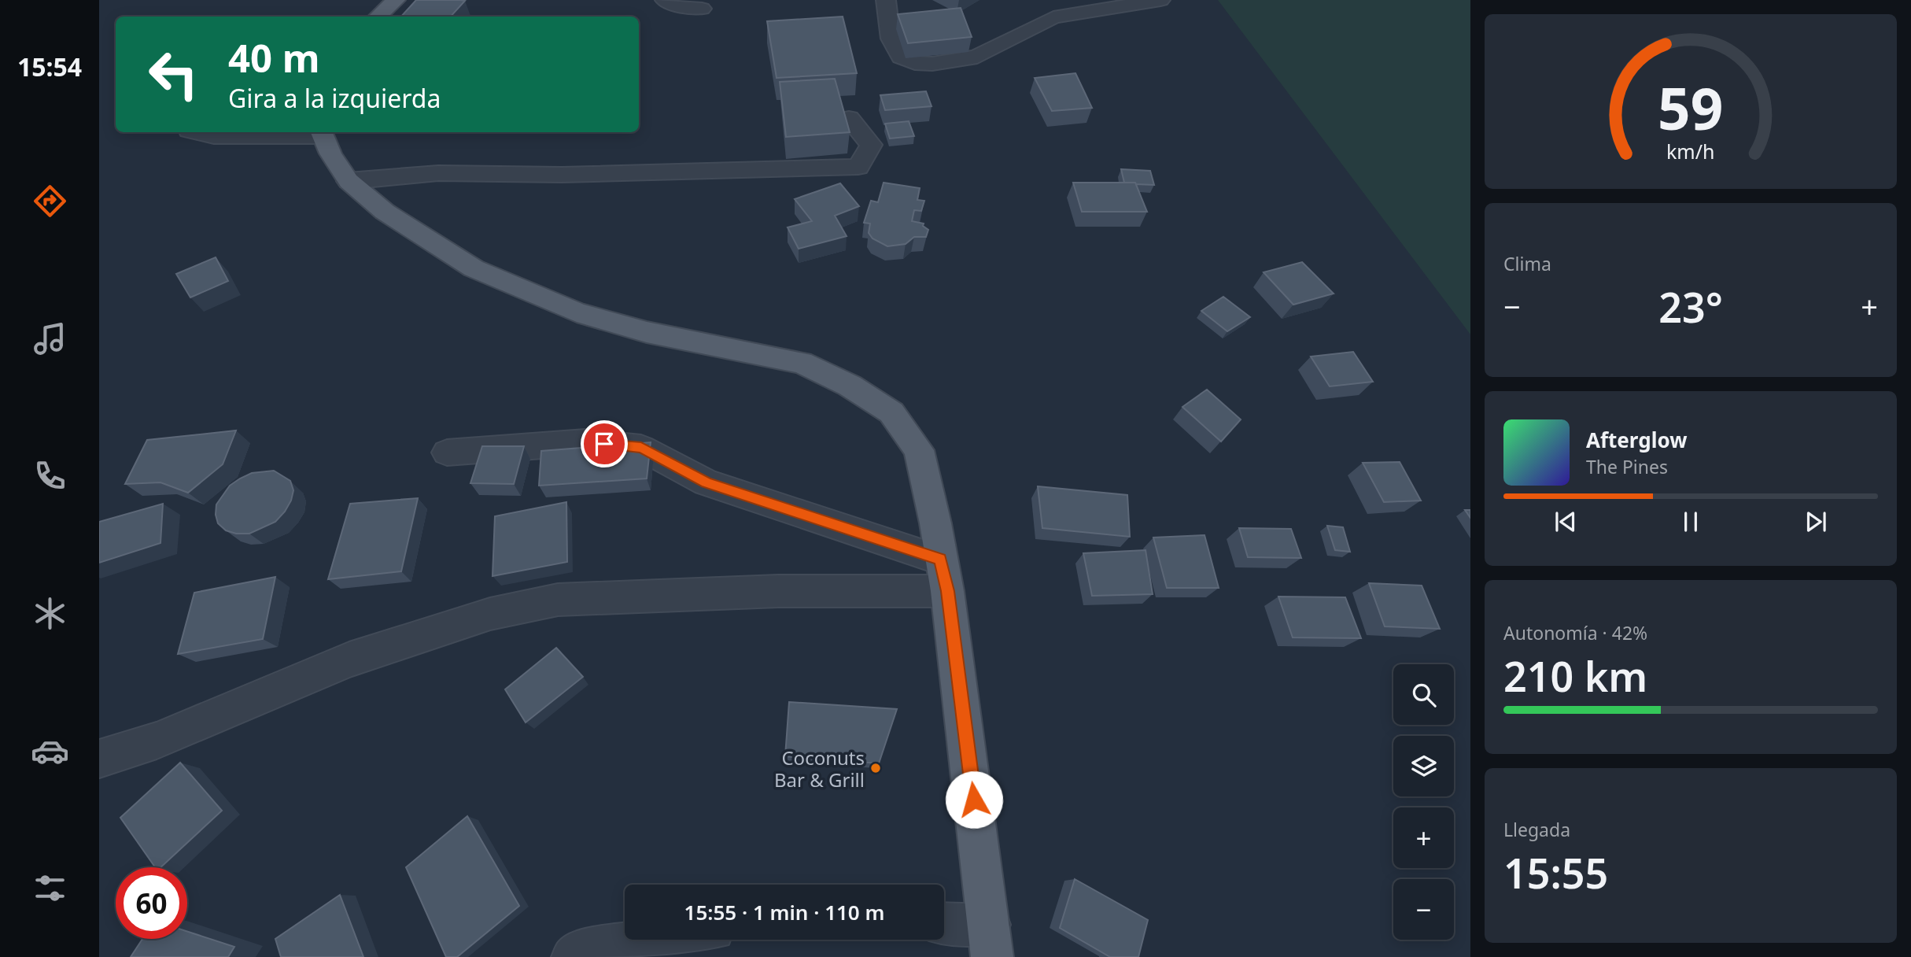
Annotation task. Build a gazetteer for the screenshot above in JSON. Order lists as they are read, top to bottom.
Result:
{
  "places": ["Coconuts Bar & Grill"],
  "page": {
    "tabs": "15:54",
    "turn": ["40 m", "Gira a la izquierda"],
    "tile": [
      "Clima",
      ["Autonomía · 42%", "210 km"],
      ["Llegada", "15:55"]
    ],
    "heat": ["−", "23°", "+"],
    "song": ["Afterglow", "The Pines"],
    "map_buttons": ["+", "−"],
    "limit": "60",
    "trip": "15:55 · 1 min · 110 m",
    "gauge": ["59", "km/h"]
  }
}
